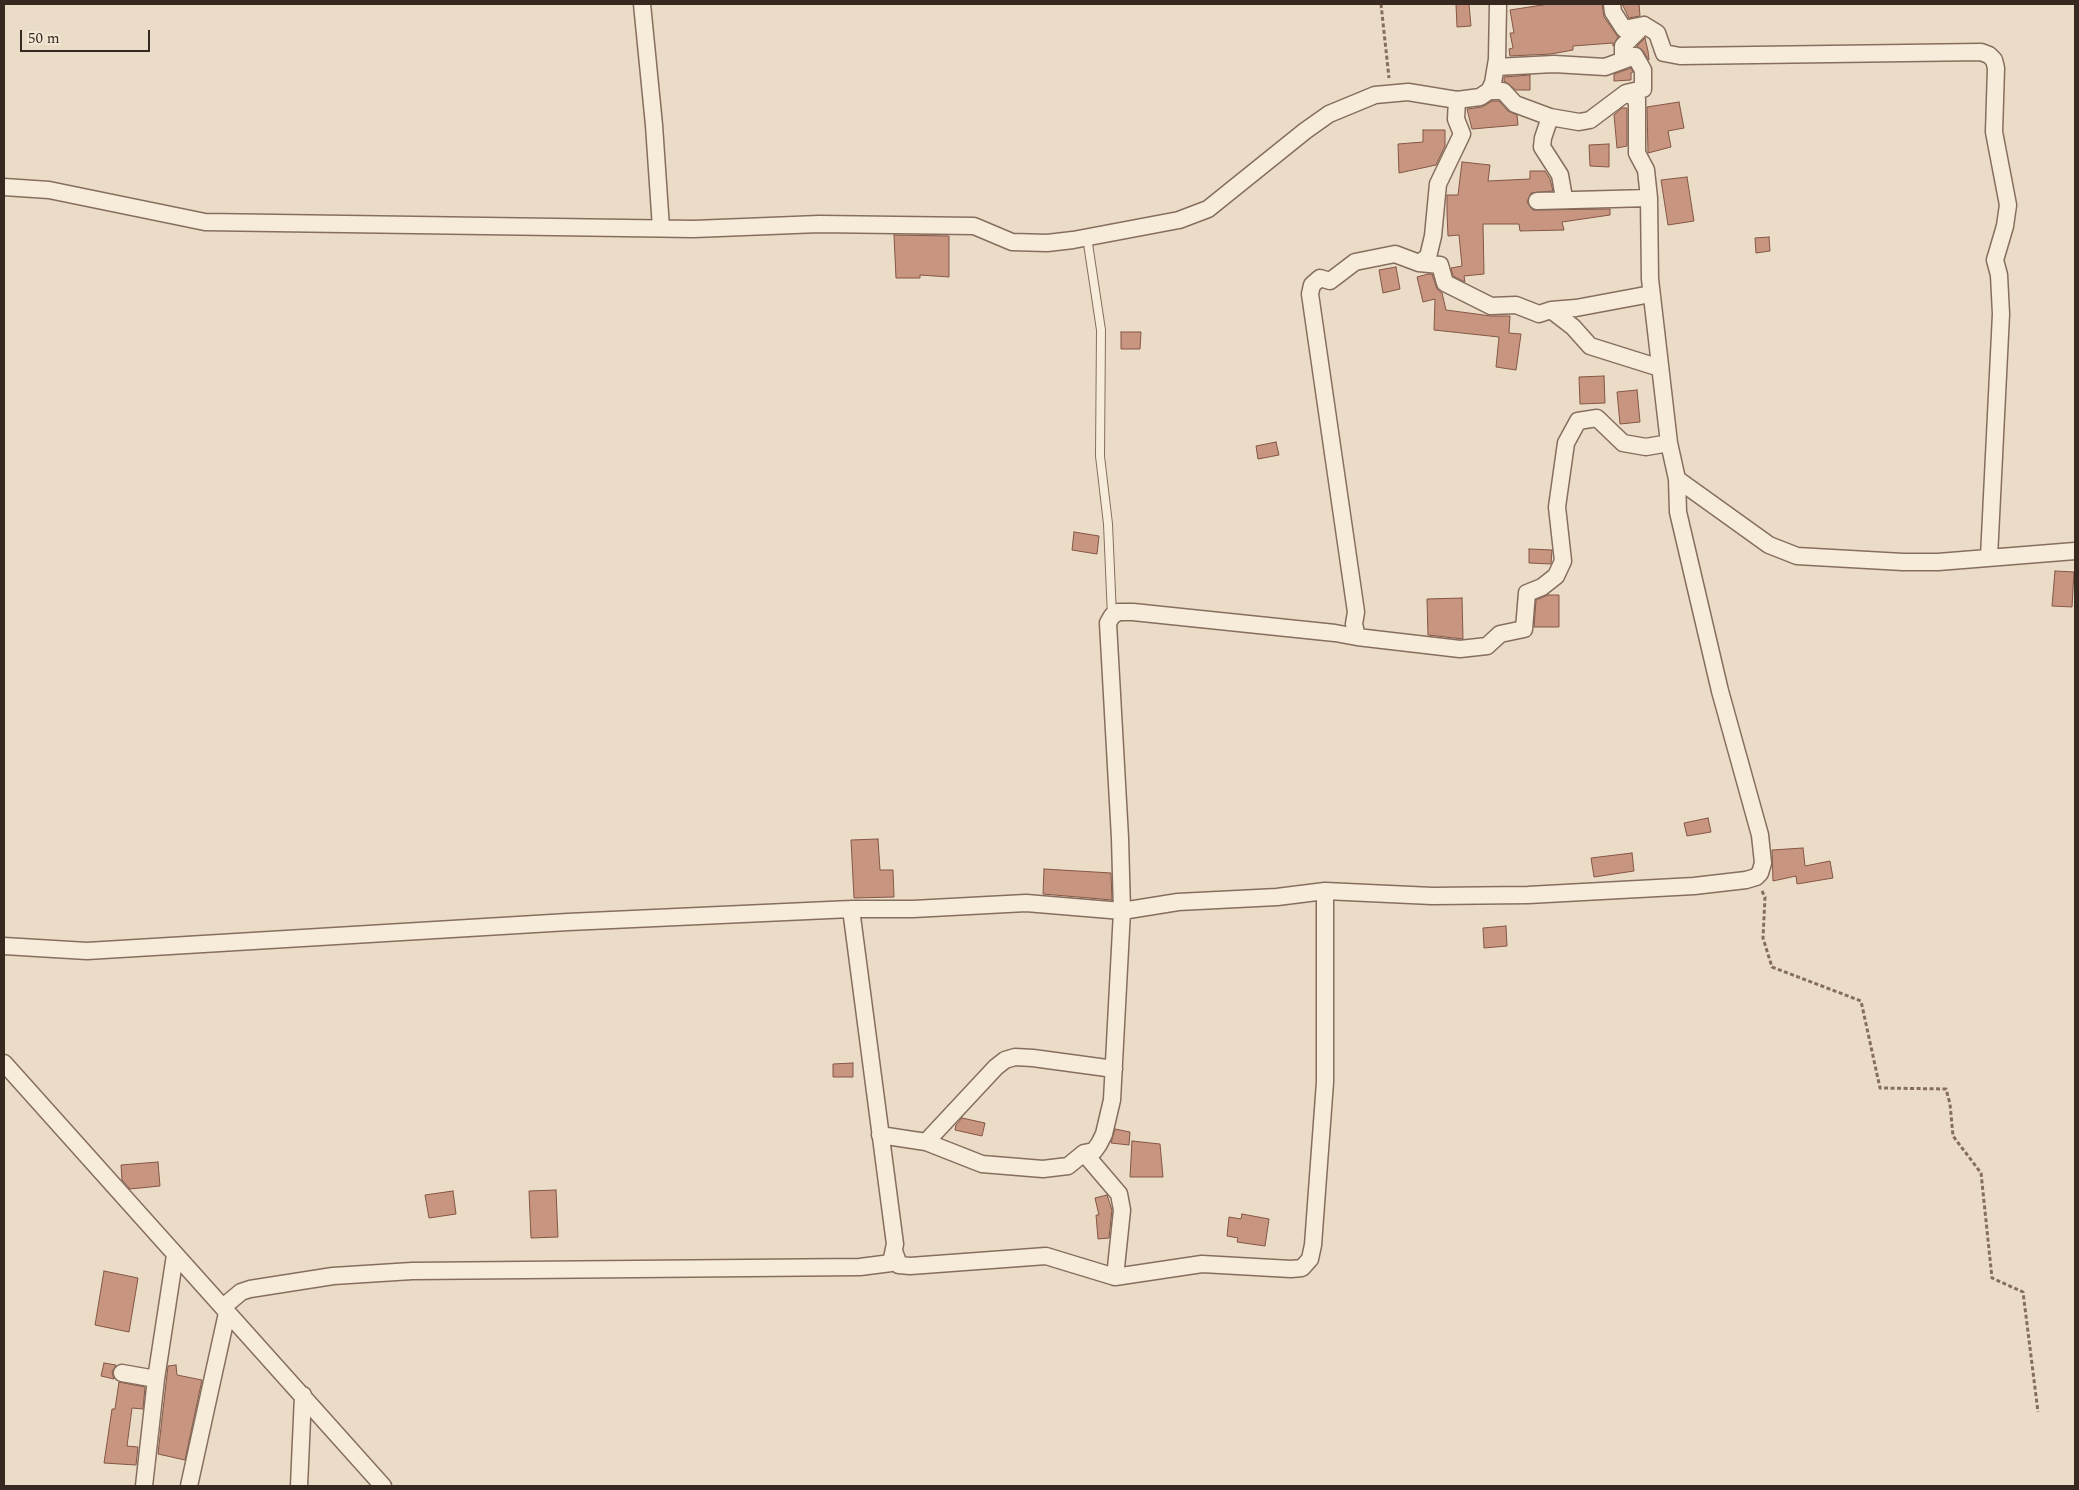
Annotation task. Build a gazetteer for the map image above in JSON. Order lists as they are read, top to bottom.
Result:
{
  "scale_bar": "50 m"
}
